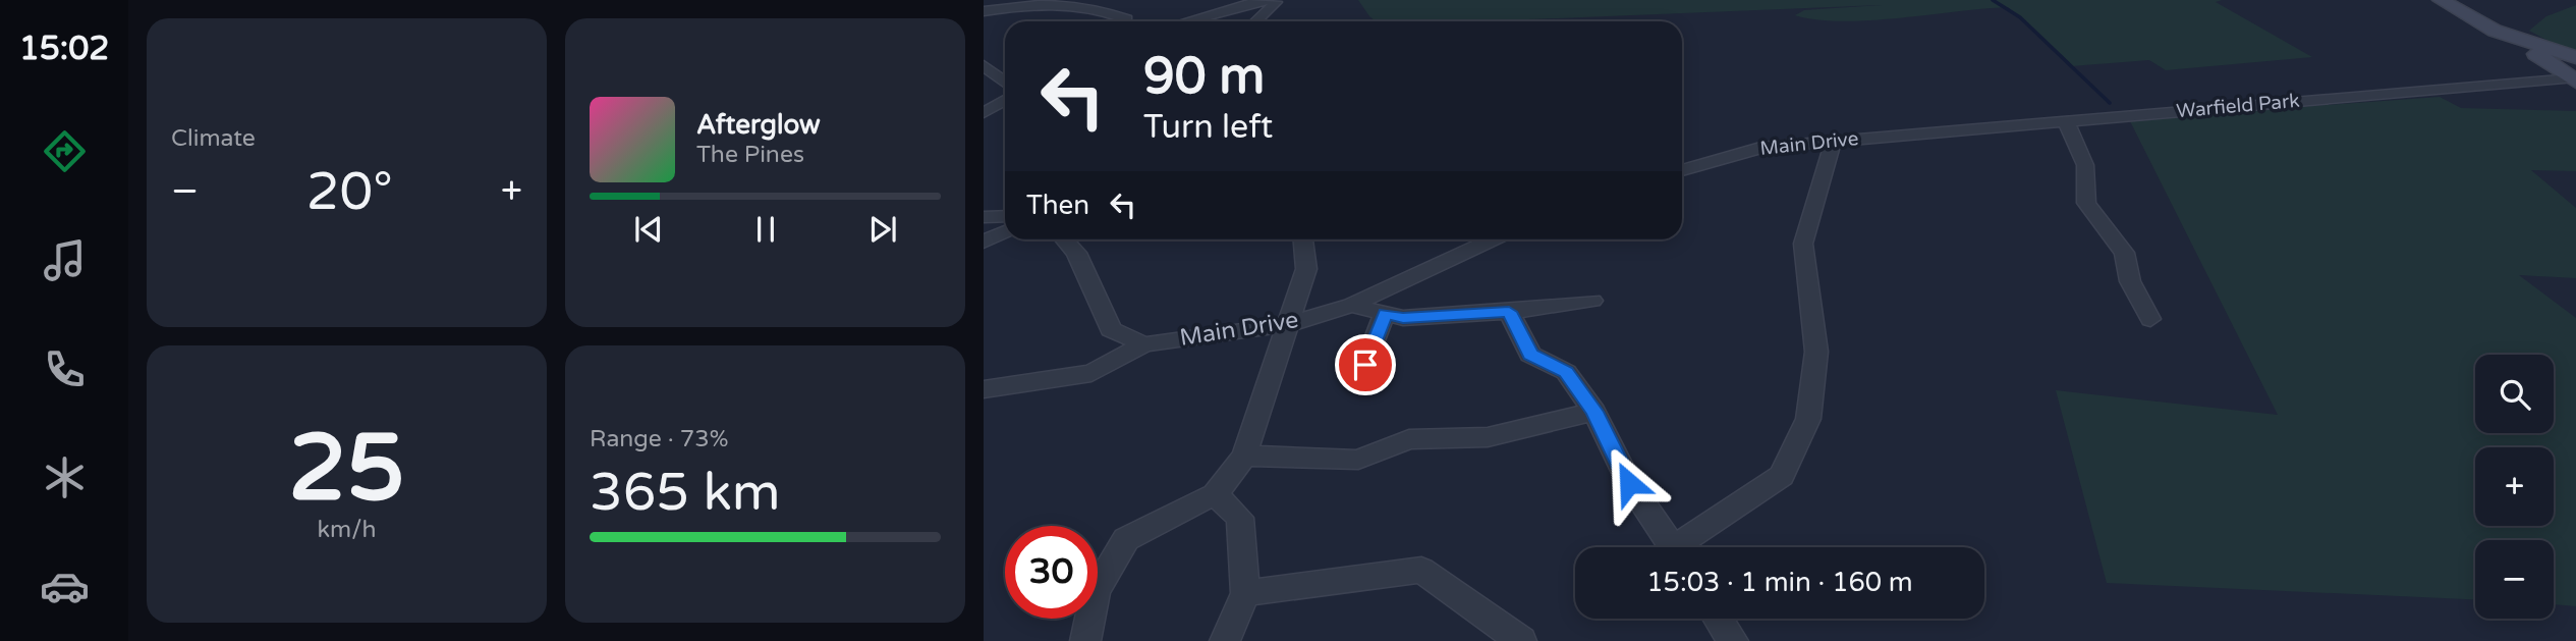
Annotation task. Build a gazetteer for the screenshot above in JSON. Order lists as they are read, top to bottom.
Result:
{
  "streets": {
    "street": ["Warfield Park", "Main Drive"]
  },
  "crossings": [
    ["Warfield Park", "Main Drive"]
  ],
  "page": {
    "tabs": "15:02",
    "tile": [
      "Climate",
      ["25", "km/h"],
      ["Range · 73%", "365 km"]
    ],
    "turn": ["90 m", "Turn left"],
    "song": ["Afterglow", "The Pines"],
    "heat": ["−", "20°", "+"],
    "then": "Then",
    "map_buttons": ["+", "−"],
    "limit": "30",
    "trip": "15:03 · 1 min · 160 m"
  }
}
